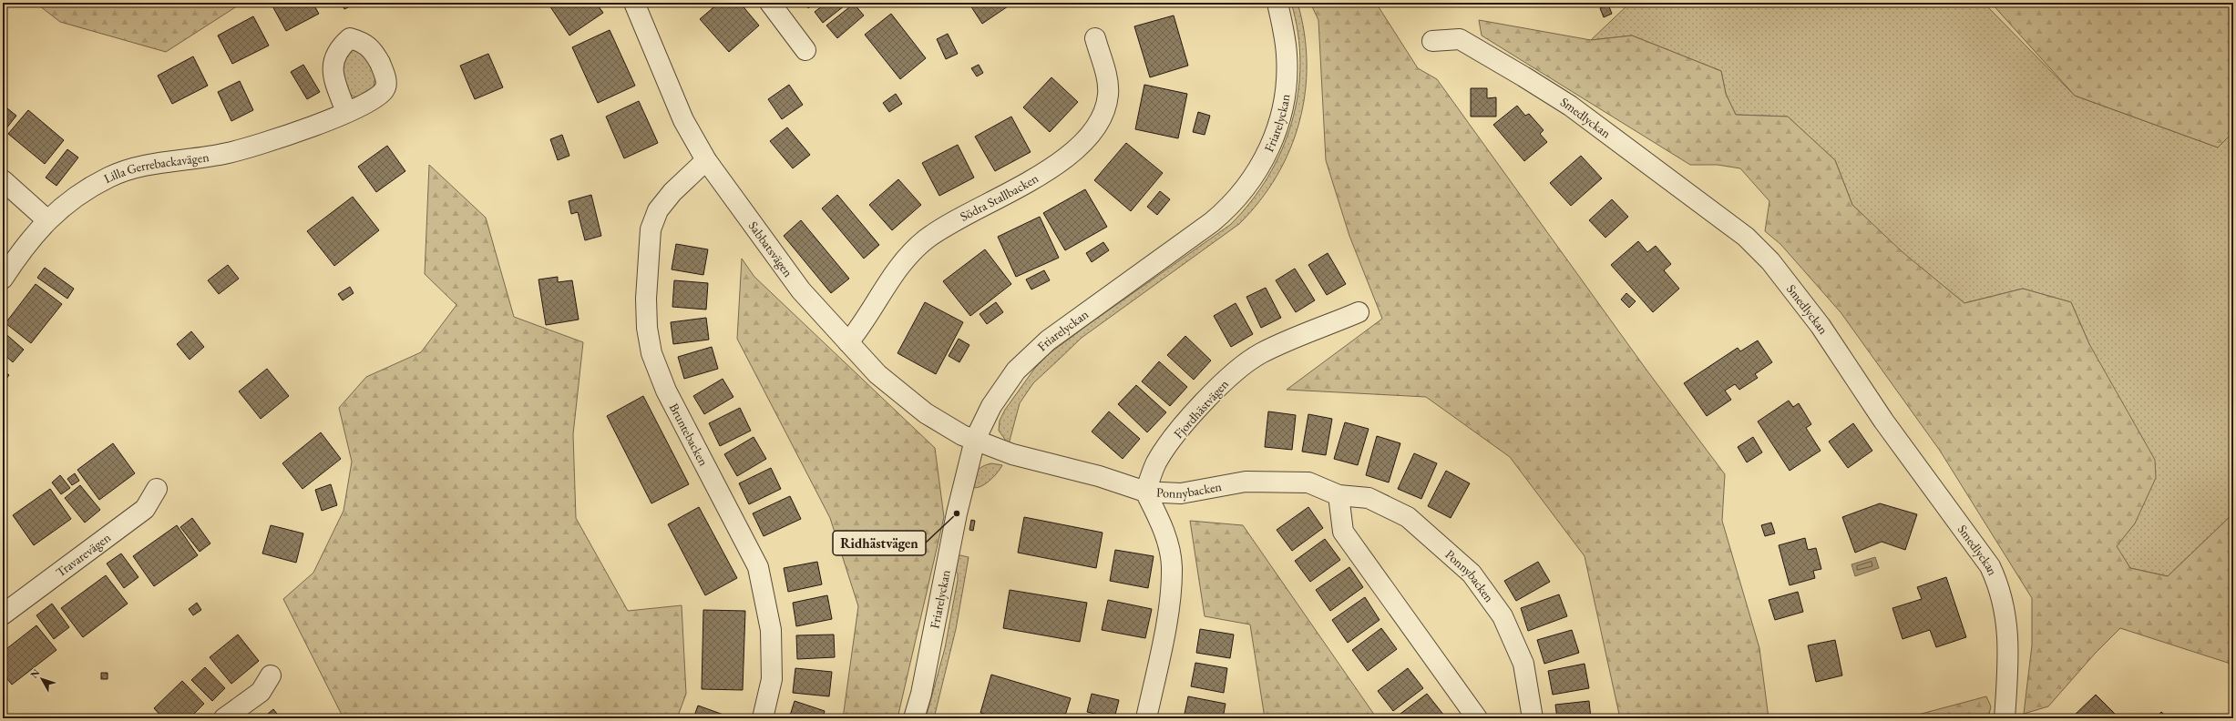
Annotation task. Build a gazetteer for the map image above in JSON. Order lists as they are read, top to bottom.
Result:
{
  "streets": {
    "street": [
      "Smedlyckan",
      "Friarelyckan",
      "Lilla Gerrebackavägen",
      "Södra Stallbacken",
      "Sabbatsvägen",
      "Fjordhästvägen",
      "Bruntebacken",
      "Ponnybacken",
      "Travarevägen"
    ]
  },
  "crossings": [
    ["Friarelyckan", "Sabbatsvägen"],
    ["Friarelyckan", "Ponnybacken"],
    ["Södra Stallbacken", "Sabbatsvägen"],
    ["Sabbatsvägen", "Bruntebacken"],
    ["Sabbatsvägen", "Ponnybacken"],
    ["Fjordhästvägen", "Ponnybacken"]
  ],
  "places": ["Ridhästvägen"],
  "north": "top left"
}
